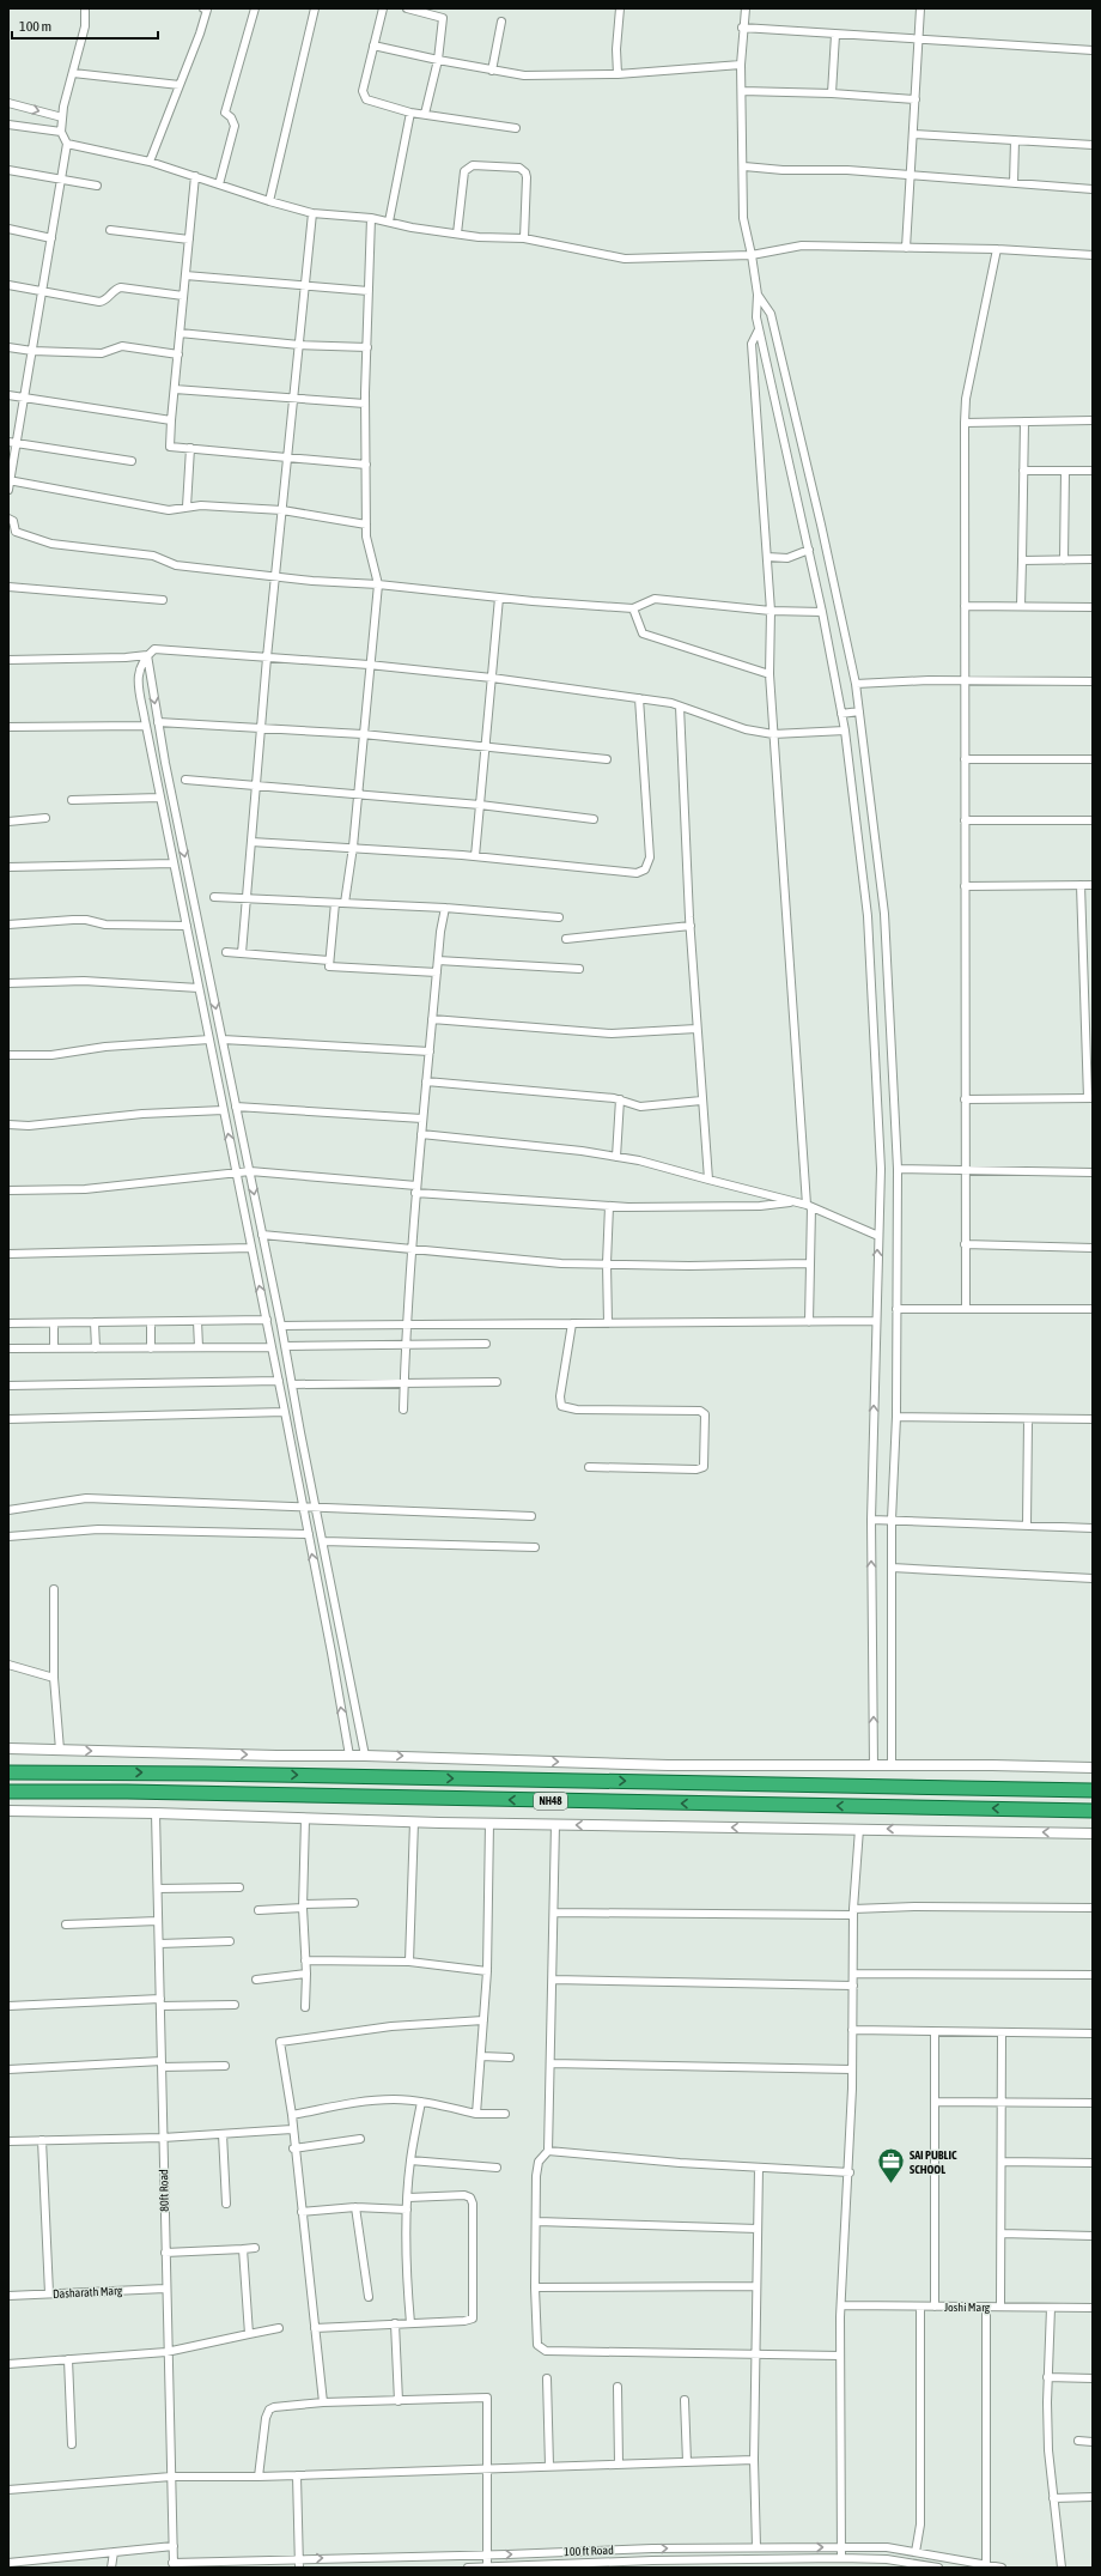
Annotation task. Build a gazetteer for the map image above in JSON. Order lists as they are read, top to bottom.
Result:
{
  "streets": {
    "highway": ["NH48"],
    "street": [
      "80ft Road",
      "Dasharath Marg",
      "Joshi Marg",
      "100 ft Road"
    ]
  },
  "crossings": [
    ["80ft Road", "Dasharath Marg"],
    ["80ft Road", "100 ft Road"]
  ],
  "places": {
    "office": ["SAI PUBLIC SCHOOL"]
  },
  "scale_bar": "100 m"
}
